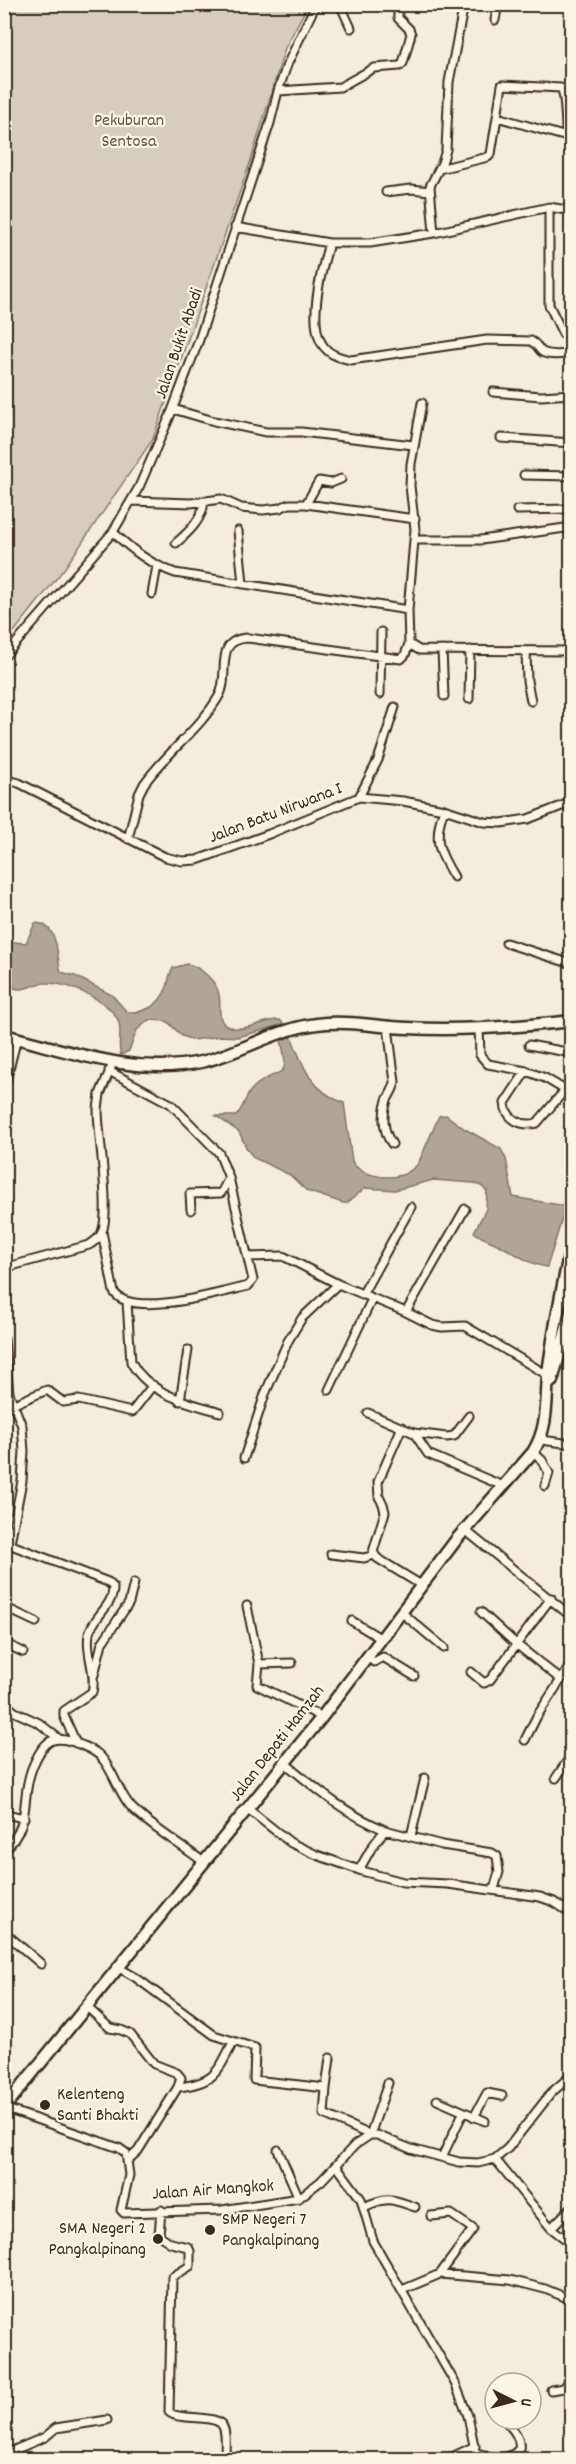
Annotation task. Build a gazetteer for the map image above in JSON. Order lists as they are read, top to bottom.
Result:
{
  "streets": {
    "main road": ["Jalan Depati Hamzah"],
    "street": ["Jalan Bukit Abadi", "Jalan Batu Nirwana I", "Jalan Air Mangkok"]
  },
  "parks": ["Pekuburan Sentosa"],
  "places": ["Kelenteng Santi Bhakti", "SMP Negeri 7 Pangkalpinang", "SMA Negeri 2 Pangkalpinang"],
  "north": "right"
}
